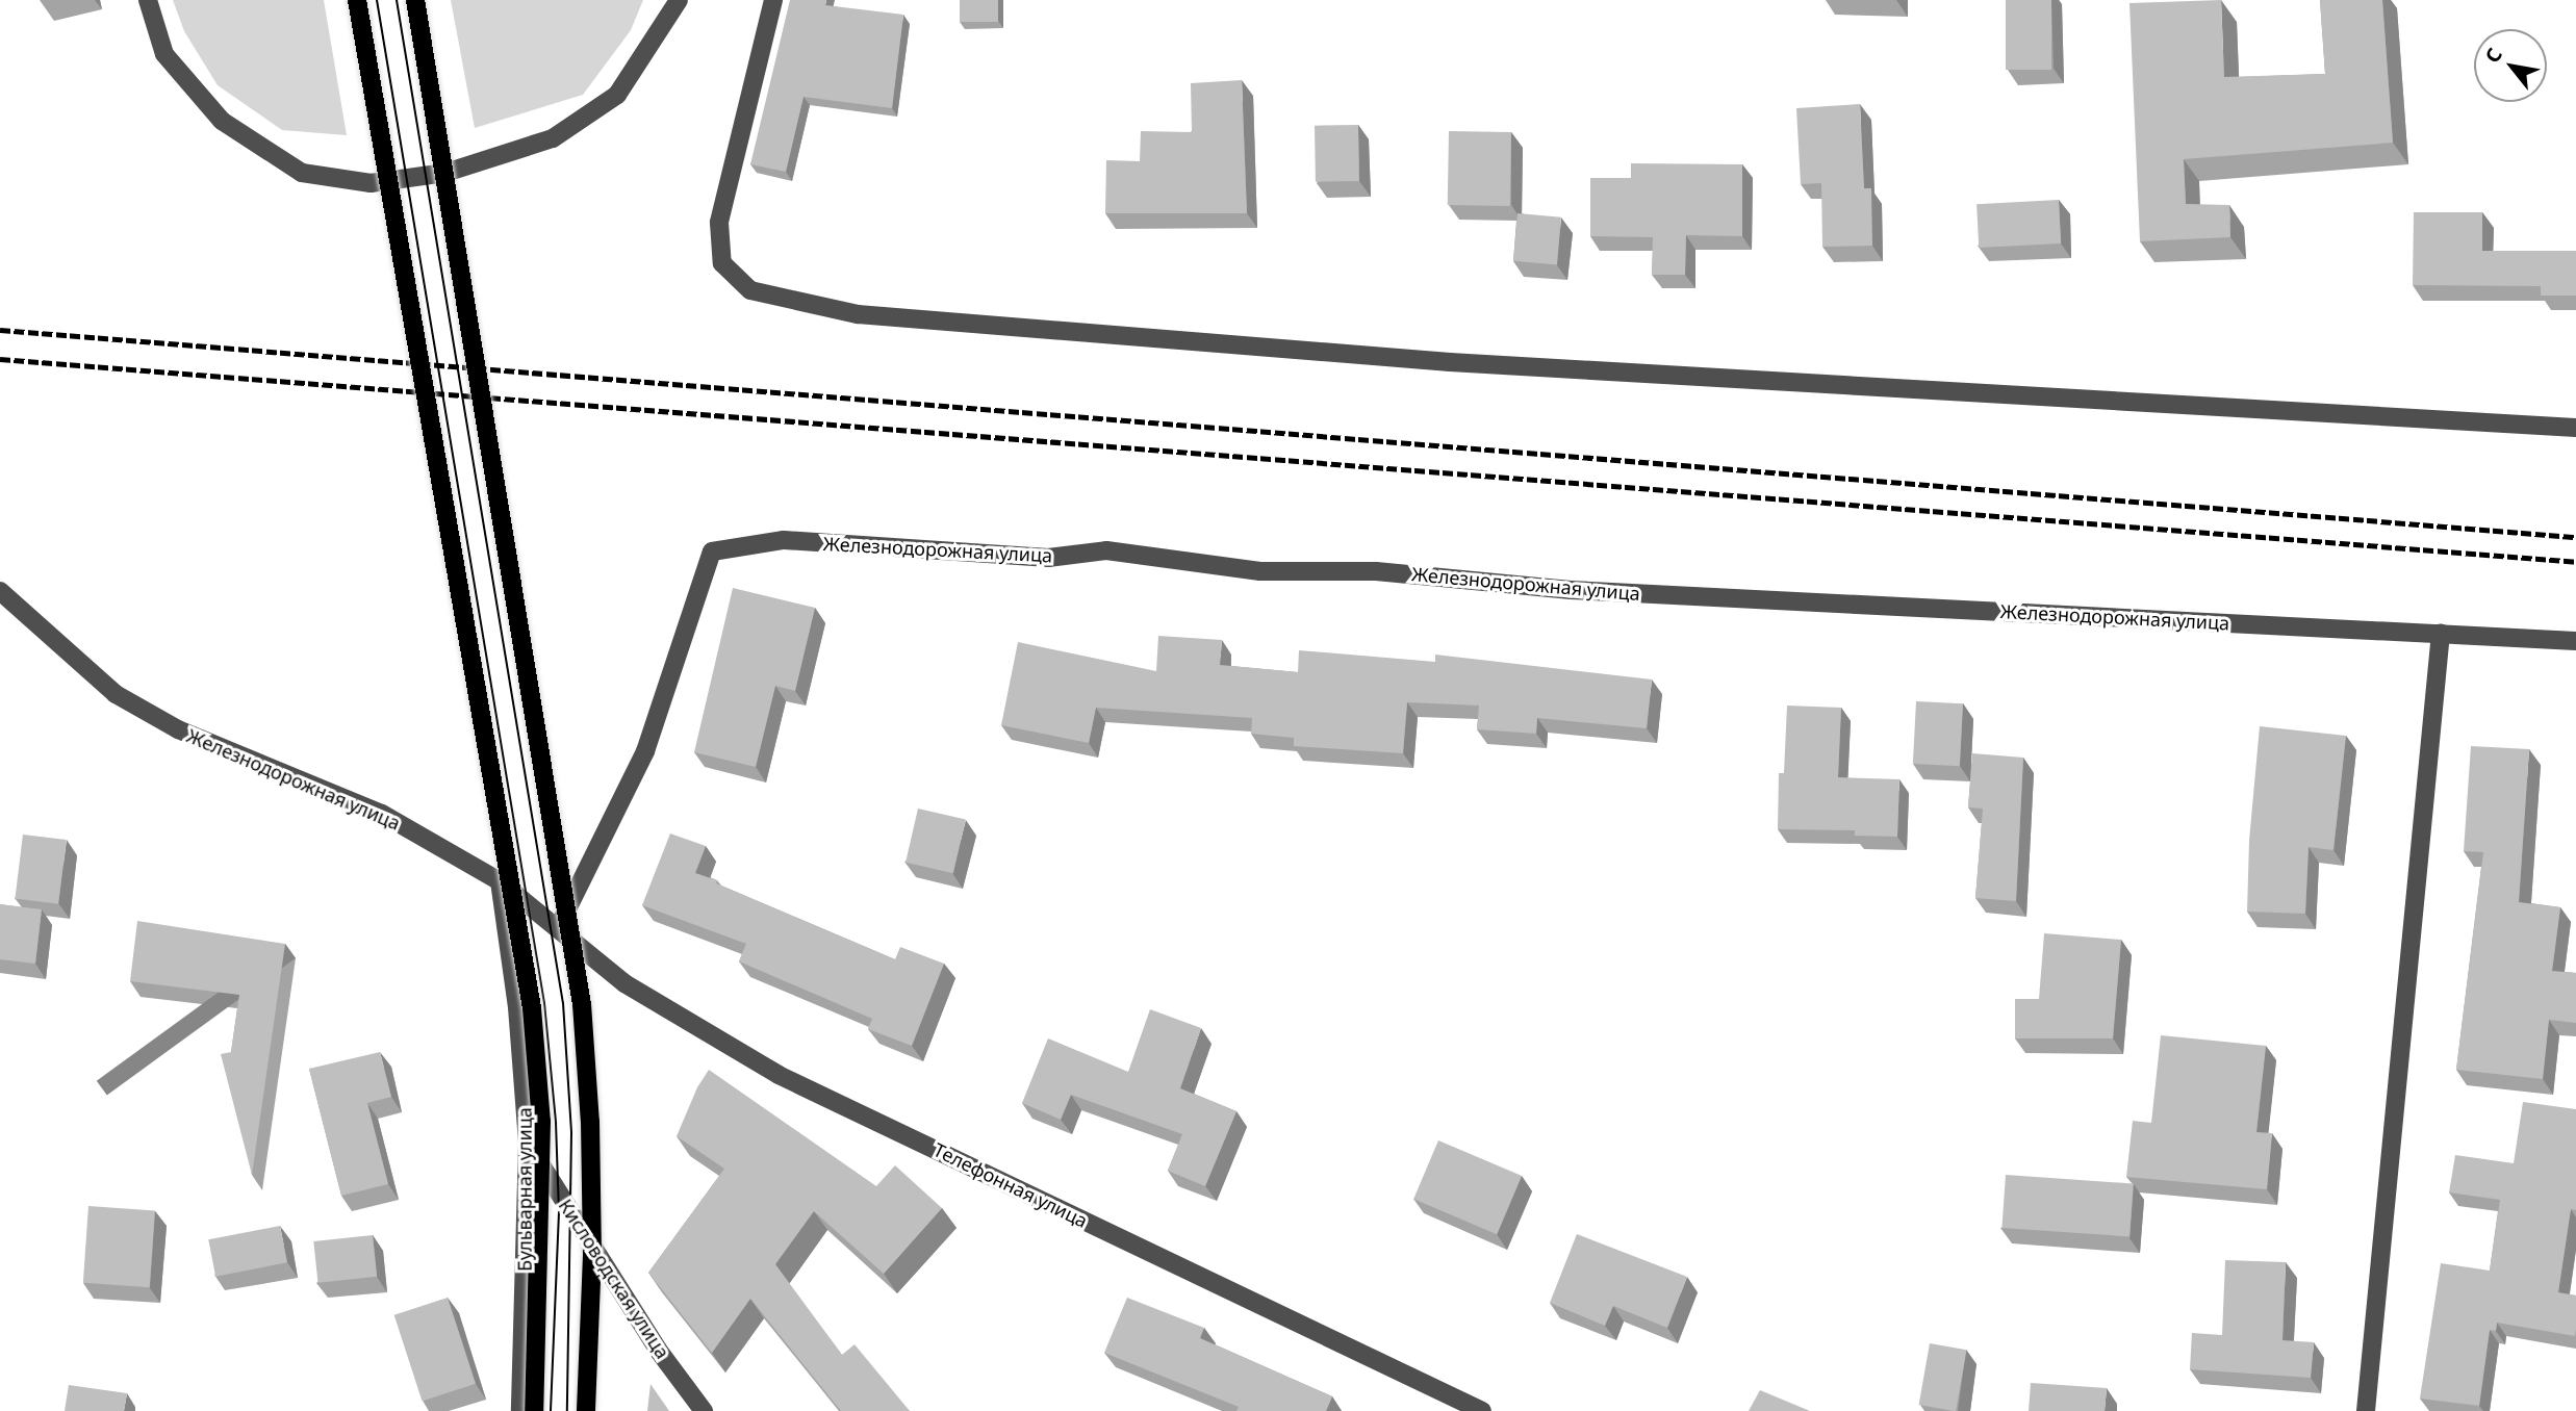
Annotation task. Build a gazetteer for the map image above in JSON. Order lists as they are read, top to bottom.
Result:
{
  "streets": {
    "street": [
      "Железнодорожная улица",
      "Телефонная улица",
      "Бульварная улица",
      "Кисловодская улица"
    ]
  },
  "crossings": [
    ["Железнодорожная улица", "Телефонная улица"],
    ["Железнодорожная улица", "Бульварная улица"],
    ["Бульварная улица", "Кисловодская улица"]
  ],
  "north": "top left"
}
